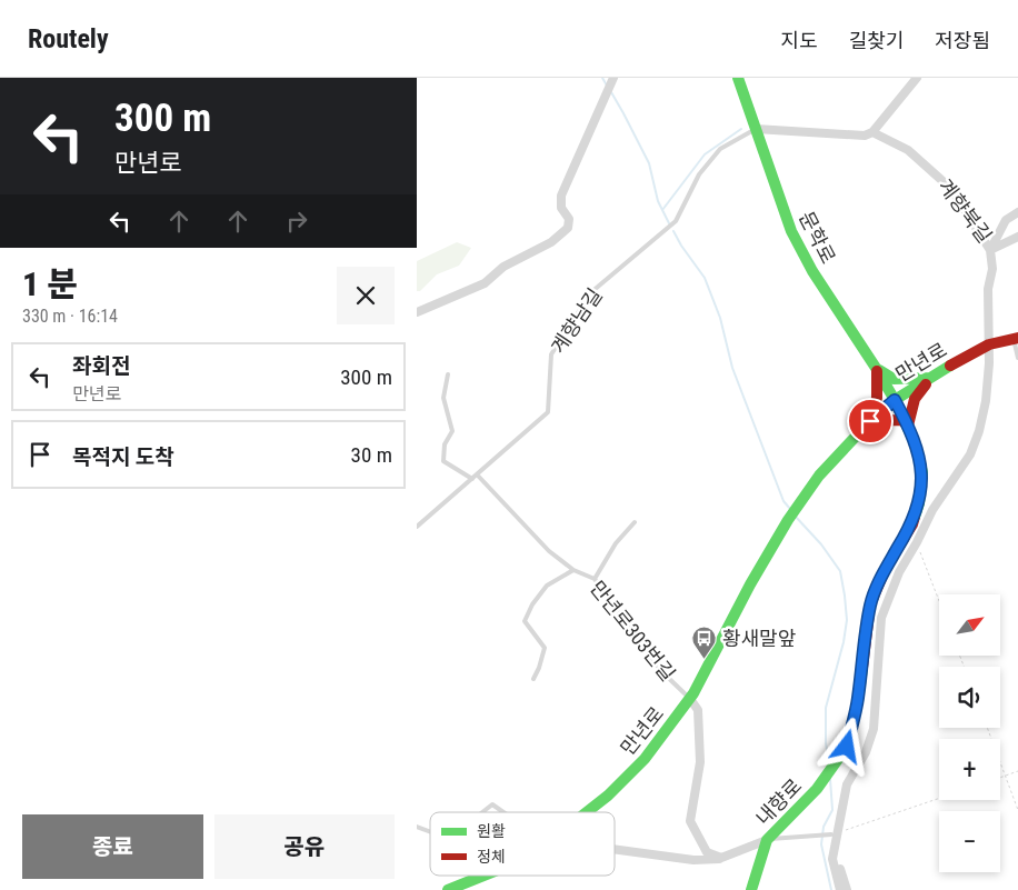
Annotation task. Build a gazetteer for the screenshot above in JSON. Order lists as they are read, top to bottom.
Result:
{
  "streets": {
    "street": [
      "계향북길",
      "문학로",
      "만년로",
      "내향로"
    ],
    "lane": ["계향남길", "만년로303번길"]
  },
  "crossings": [
    ["계향북길", "문학로"],
    ["계향북길", "계향남길"],
    ["문학로", "계향남길"],
    ["문학로", "만년로"],
    ["문학로", "내향로"],
    ["계향남길", "만년로303번길"],
    ["만년로", "만년로303번길"],
    ["만년로", "내향로"]
  ],
  "places": {
    "bus stop": ["황새말앞"]
  },
  "legend": ["원활", "정체"],
  "north": "top right",
  "page": {
    "header": "Routely",
    "nav": ["지도", "길찾기", "저장됨"],
    "turn": ["300 m", "만년로"],
    "heading": ["1 분", "330 m · 16:14"],
    "list": [
      {
        "name": "좌회전",
        "note": "만년로",
        "value": "300 m"
      },
      {
        "name": "목적지 도착",
        "value": "30 m"
      }
    ],
    "map_buttons": ["+", "−"],
    "buttons": ["종료", "공유"]
  }
}
